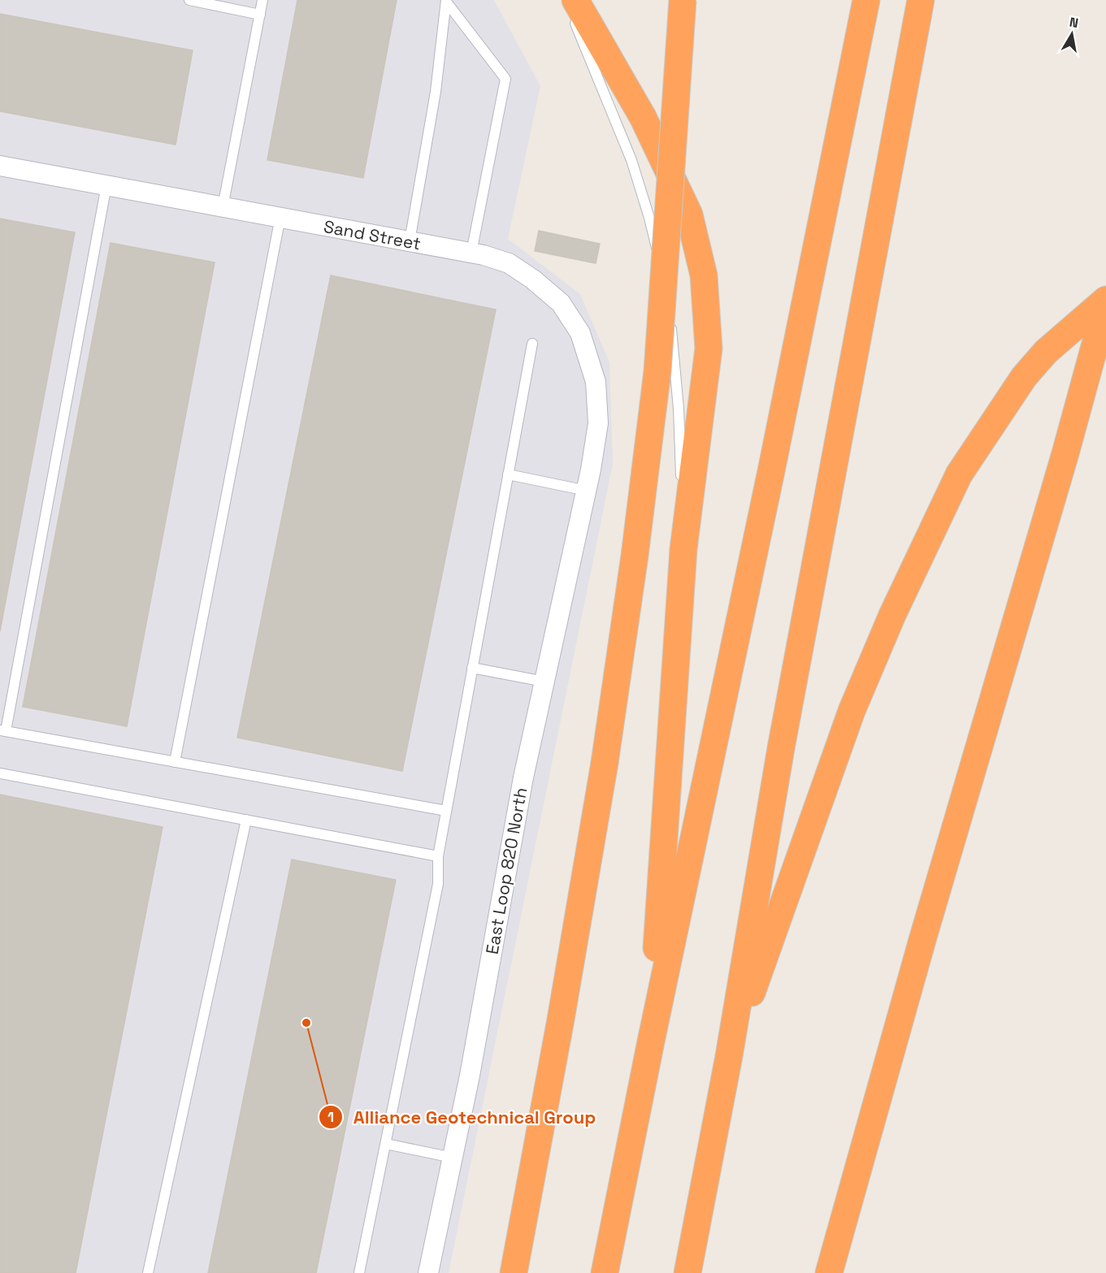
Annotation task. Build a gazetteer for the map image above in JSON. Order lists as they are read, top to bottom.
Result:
{
  "streets": {
    "street": ["Sand Street", "East Loop 820 North"]
  },
  "crossings": [
    ["Sand Street", "East Loop 820 North"]
  ],
  "places": ["Alliance Geotechnical Group"],
  "north": "top"
}
